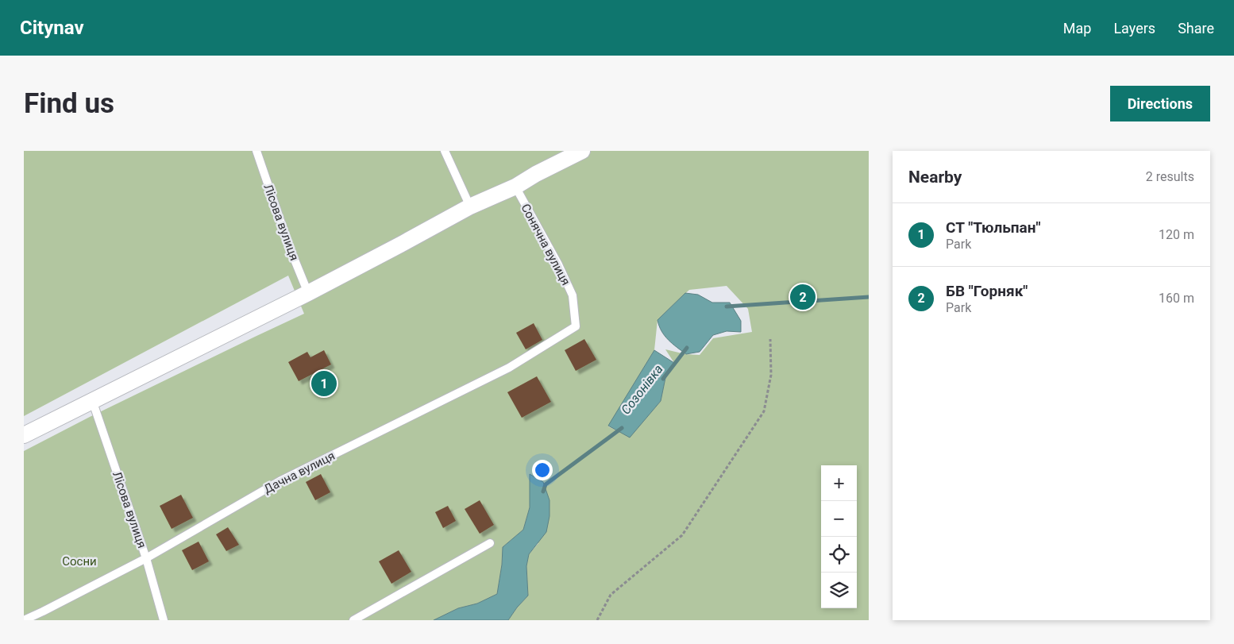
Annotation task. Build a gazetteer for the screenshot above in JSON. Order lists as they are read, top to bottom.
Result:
{
  "streets": {
    "lane": ["Лісова вулиця", "Сонячна вулиця", "Дачна вулиця"]
  },
  "crossings": [
    ["Лісова вулиця", "Дачна вулиця"],
    ["Сонячна вулиця", "Дачна вулиця"]
  ],
  "water": ["Созонівка"],
  "parks": ["Сосни"],
  "page": {
    "header": "Citynav",
    "nav": ["Map", "Layers", "Share"],
    "buttons": "Directions",
    "title": "Find us",
    "heading": ["Nearby", "2 results"],
    "list": [
      {
        "mark": "1",
        "name": "СТ \"Тюльпан\"",
        "note": "Park",
        "value": "120 m"
      },
      {
        "mark": "2",
        "name": "БВ \"Горняк\"",
        "note": "Park",
        "value": "160 m"
      }
    ],
    "pins": ["2", "1"],
    "map_buttons": ["+", "−"]
  }
}
